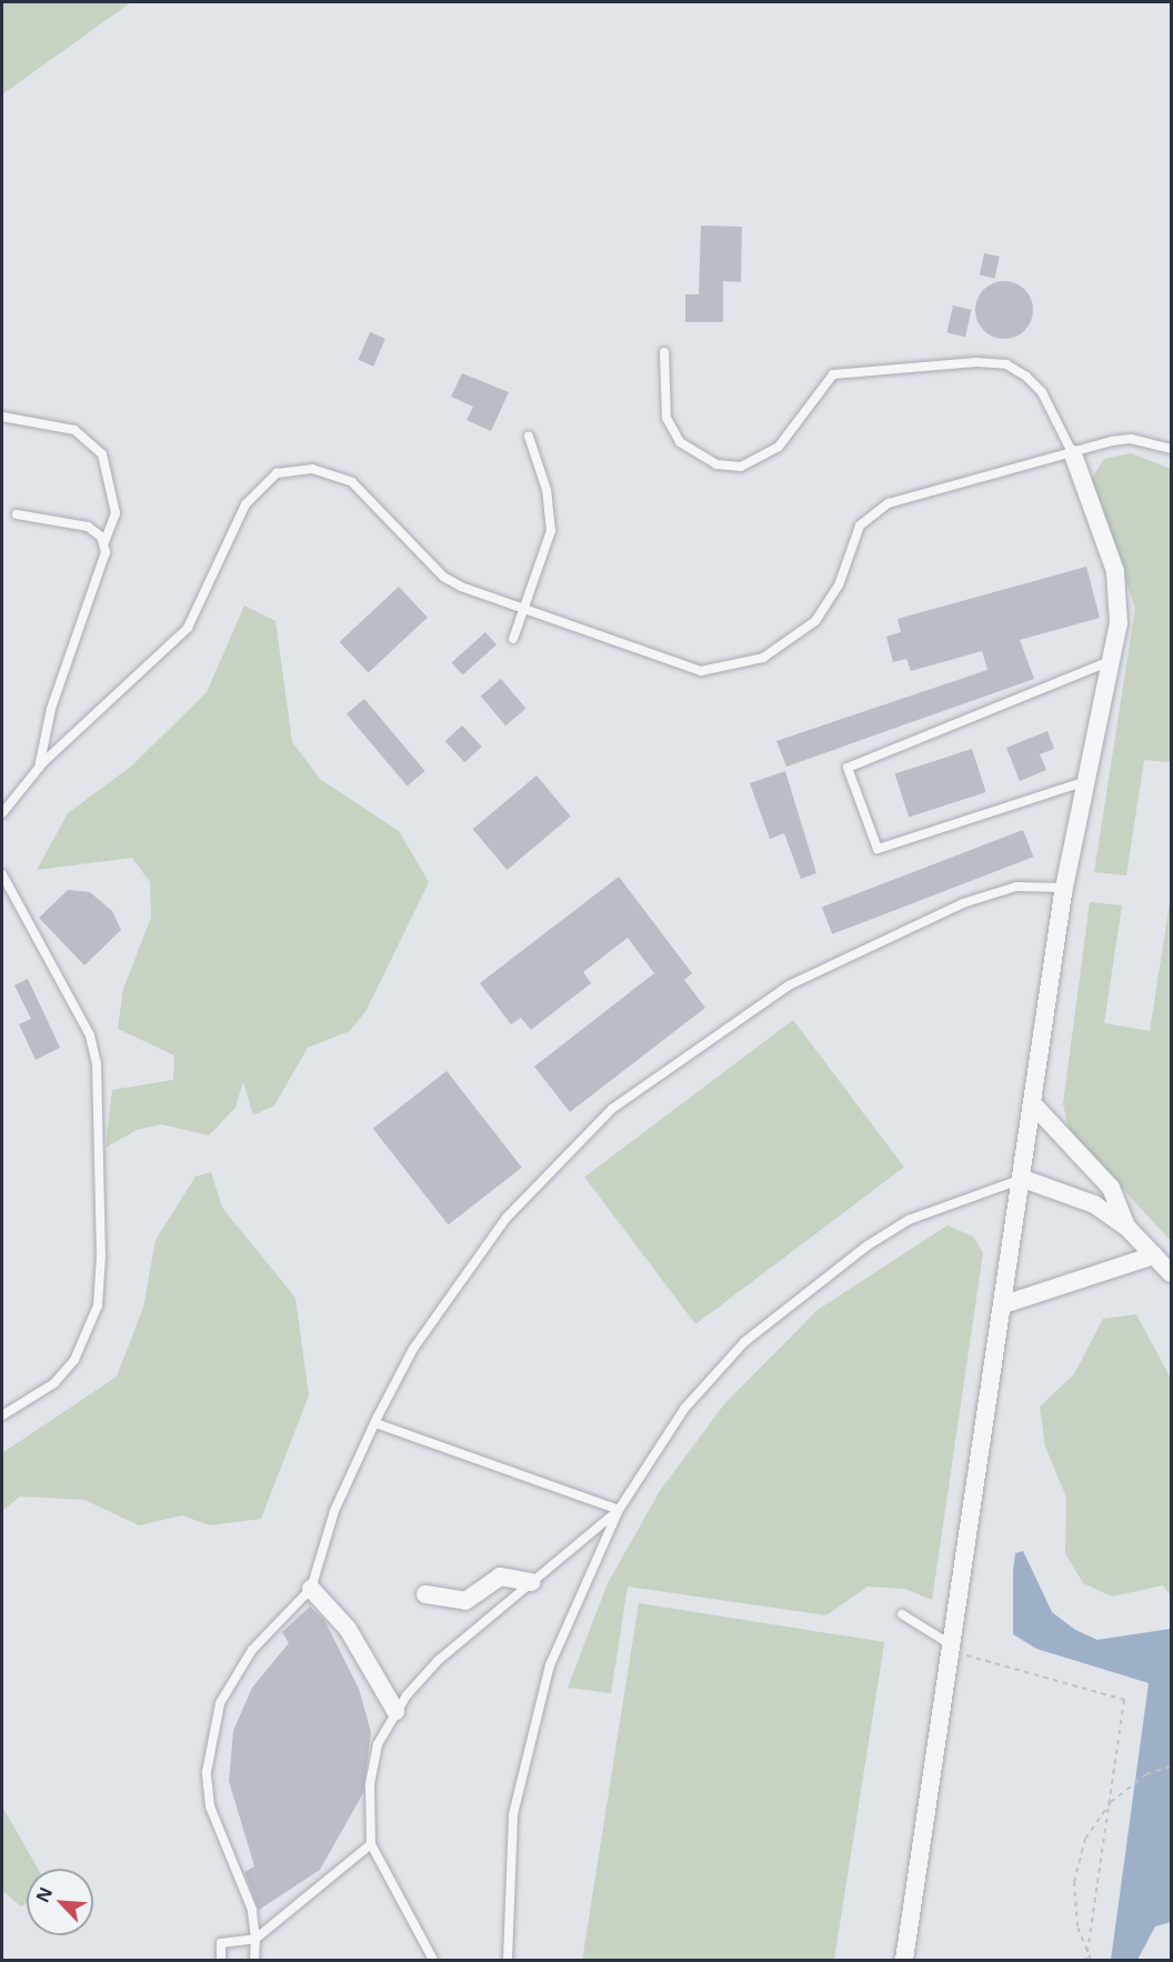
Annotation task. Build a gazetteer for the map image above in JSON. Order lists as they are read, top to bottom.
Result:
{
  "north": "top left"
}
